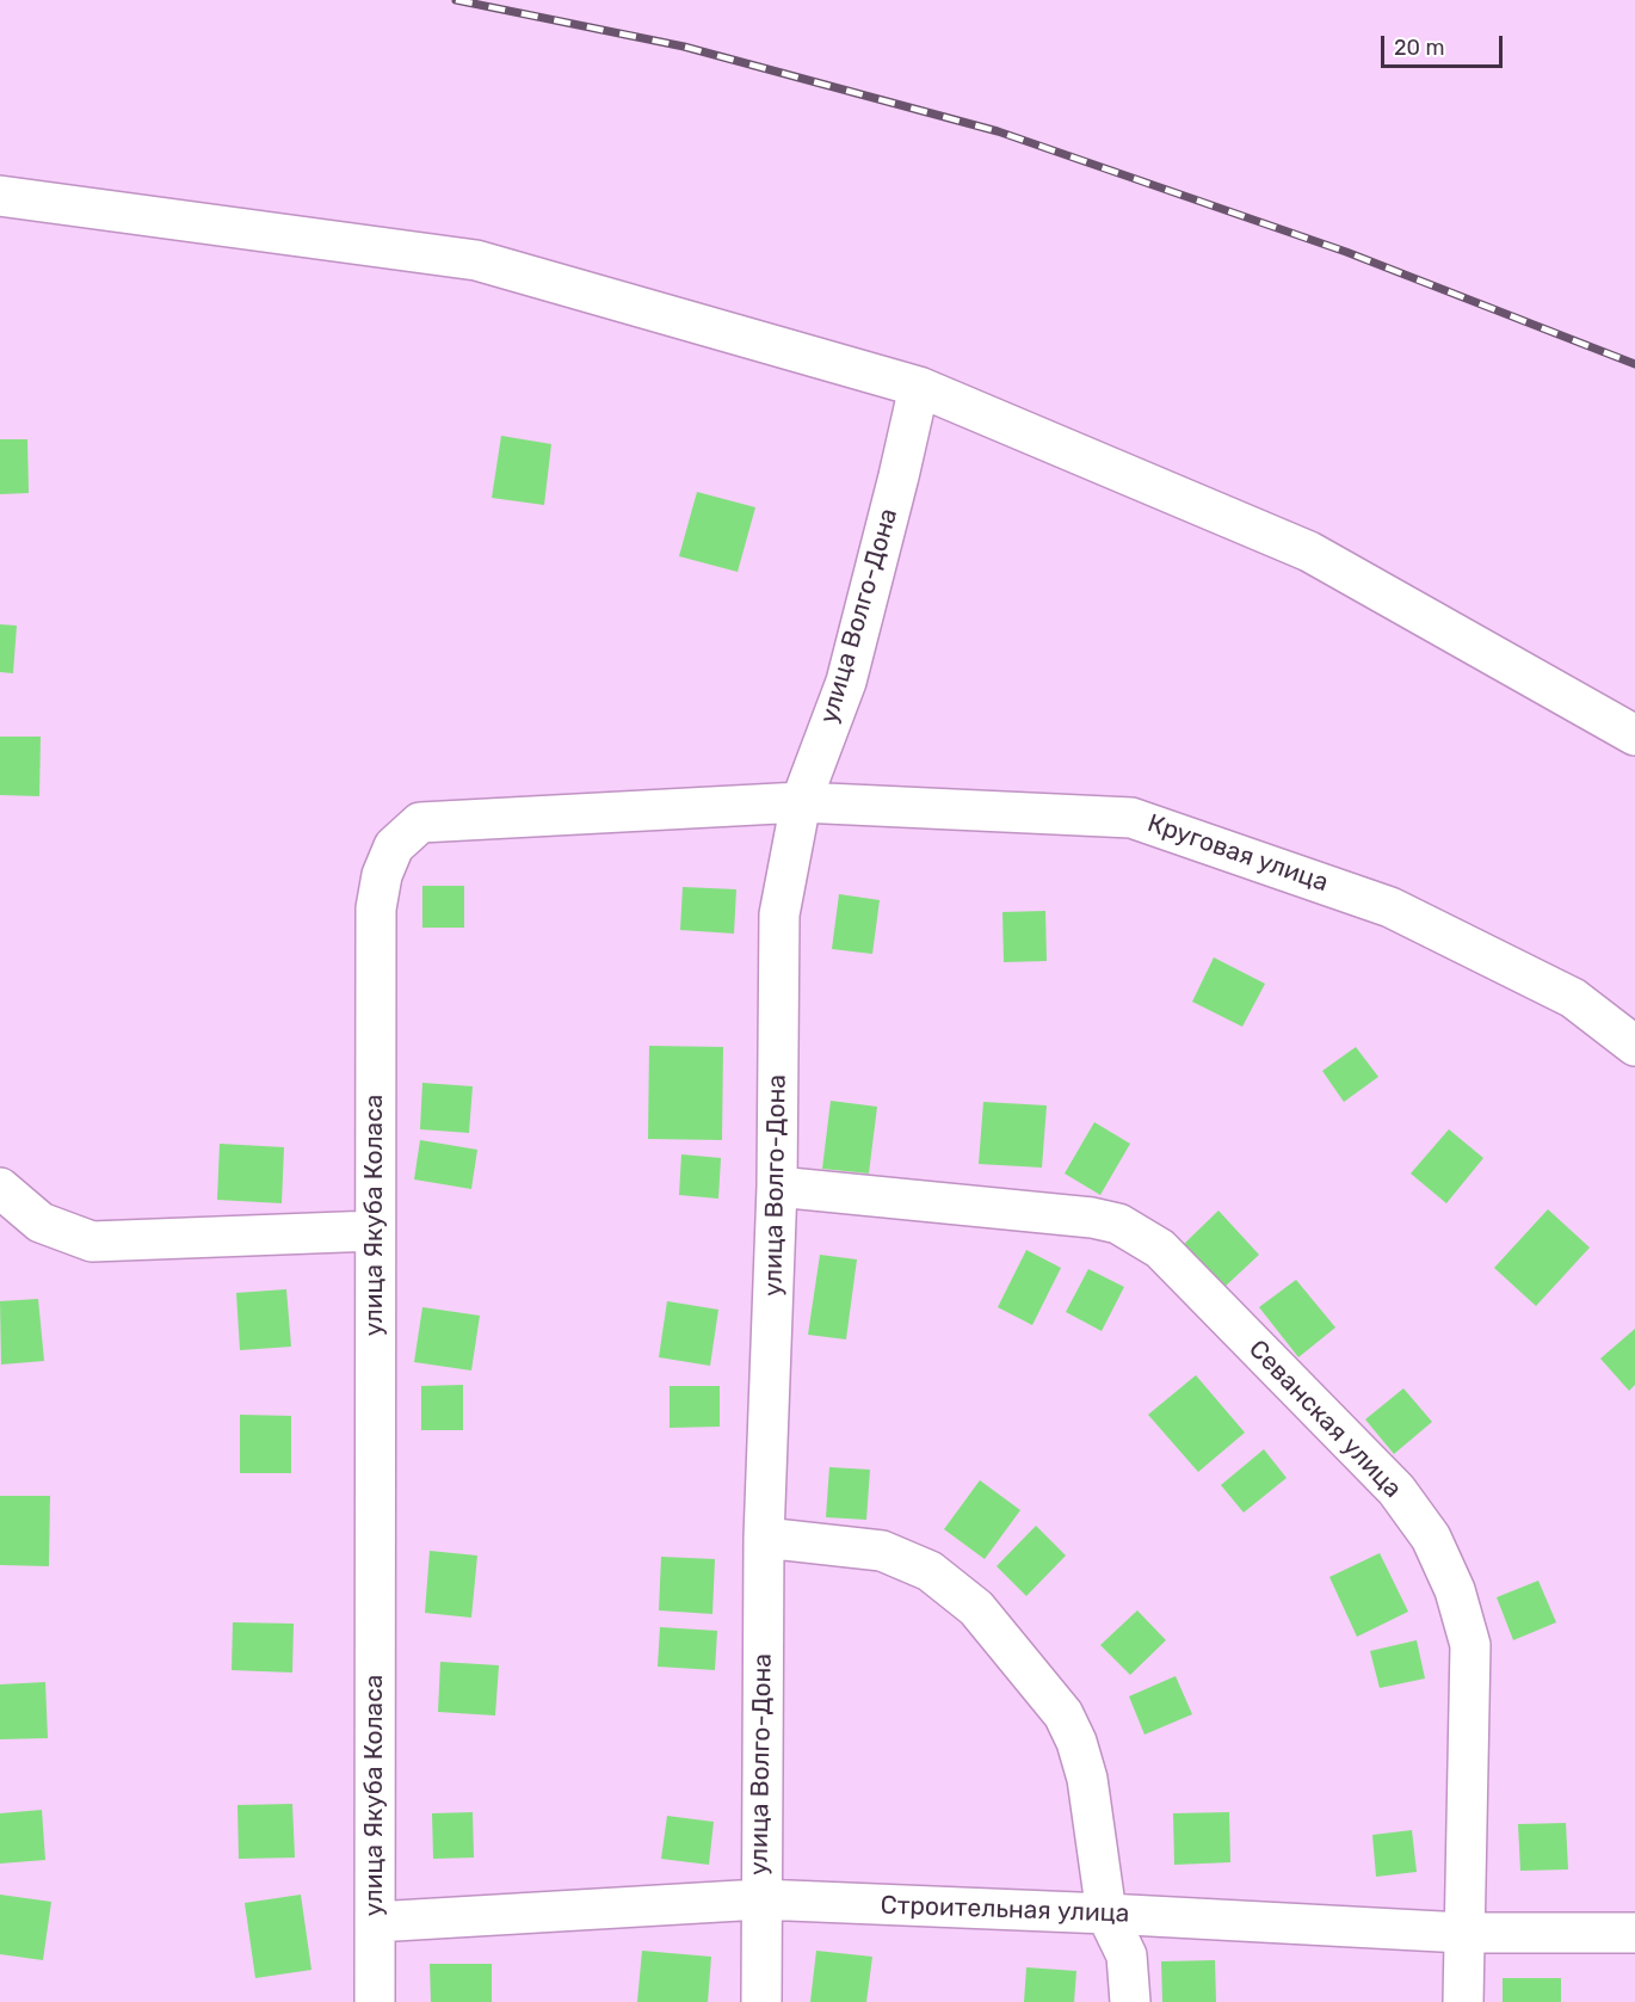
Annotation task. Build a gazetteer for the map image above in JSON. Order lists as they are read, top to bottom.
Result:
{
  "streets": {
    "street": [
      "улица Волго-Дона",
      "Круговая улица",
      "улица Якуба Коласа",
      "Севанская улица",
      "Строительная улица"
    ]
  },
  "crossings": [
    ["улица Волго-Дона", "Круговая улица"],
    ["улица Волго-Дона", "улица Якуба Коласа"],
    ["улица Волго-Дона", "Севанская улица"],
    ["улица Волго-Дона", "Строительная улица"],
    ["Круговая улица", "улица Якуба Коласа"],
    ["улица Якуба Коласа", "Строительная улица"],
    ["Севанская улица", "Строительная улица"]
  ],
  "scale_bar": "20 m"
}
